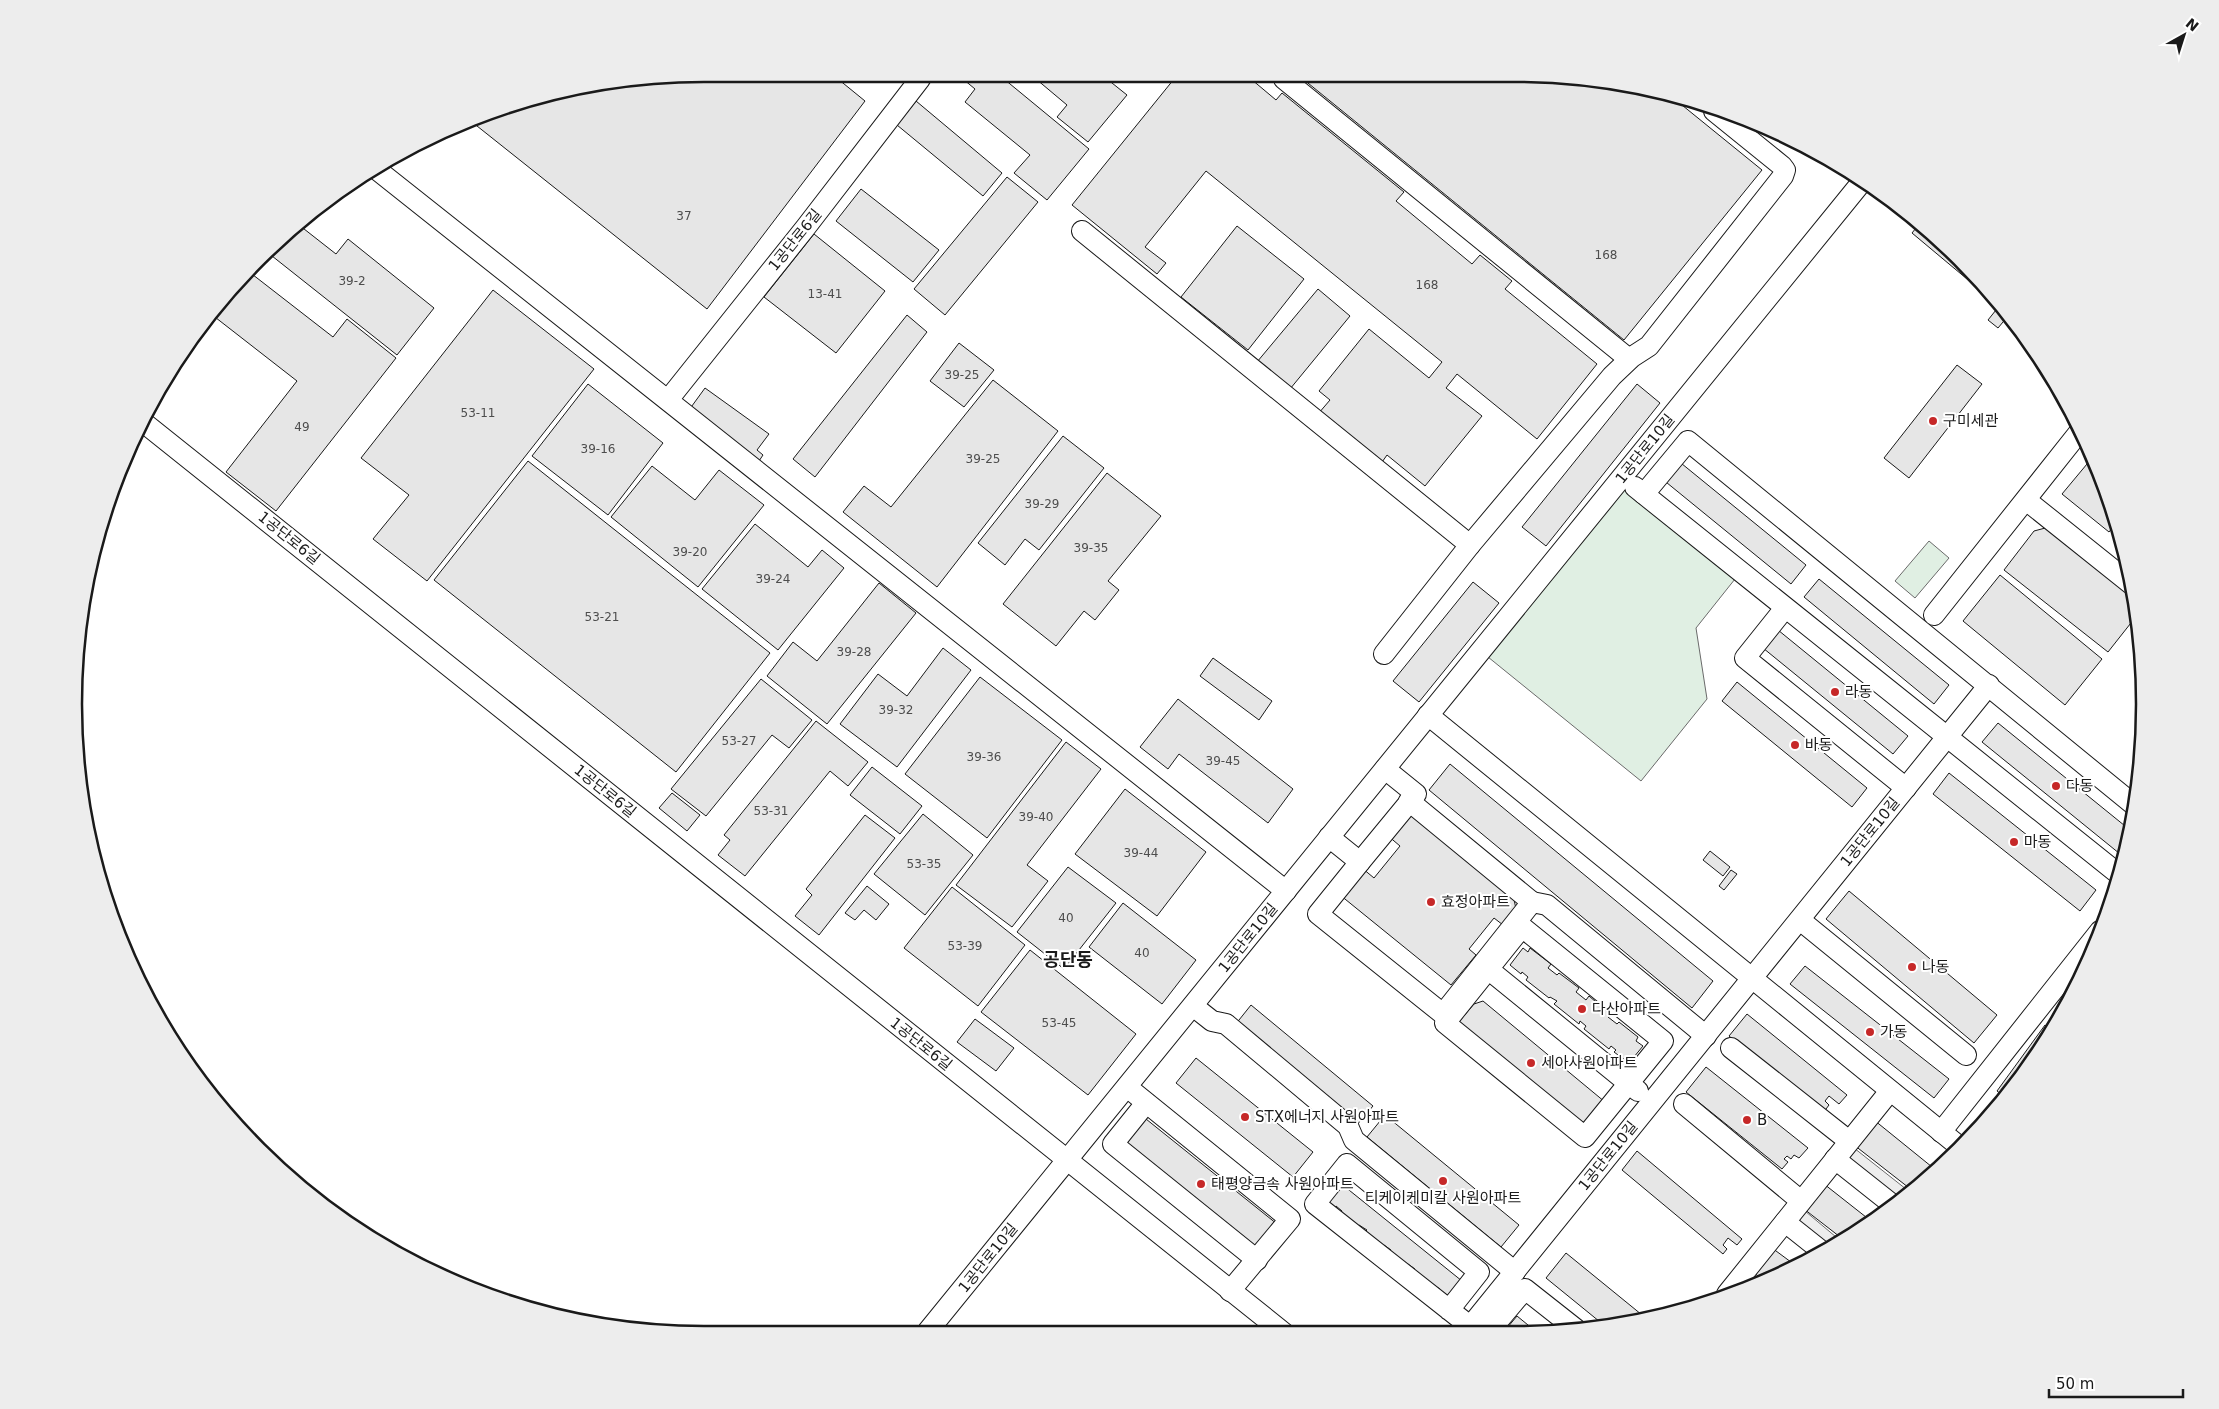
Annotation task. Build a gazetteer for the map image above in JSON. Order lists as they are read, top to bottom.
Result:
{
  "streets": {
    "street": ["1공단로6길", "1공단로10길"]
  },
  "crossings": [
    ["1공단로6길", "1공단로10길"]
  ],
  "districts": ["공단동"],
  "places": [
    "구미세관",
    "라동",
    "바동",
    "다동",
    "마동",
    "효정아파트",
    "나동",
    "다산아파트",
    "가동",
    "세아사원아파트",
    "STX에너지 사원아파트",
    "B",
    "티케이케미칼 사원아파트",
    "태평양금속 사원아파트"
  ],
  "house_numbers": [
    "37",
    "168",
    "39-2",
    "168",
    "13-41",
    "39-25",
    "53-11",
    "49",
    "39-16",
    "39-25",
    "39-29",
    "39-35",
    "39-20",
    "39-24",
    "53-21",
    "39-28",
    "39-32",
    "53-27",
    "39-36",
    "39-45",
    "53-31",
    "39-40",
    "39-44",
    "53-35",
    "40",
    "53-39",
    "40",
    "53-45"
  ],
  "scale_bar": "50 m",
  "north": "top right"
}
